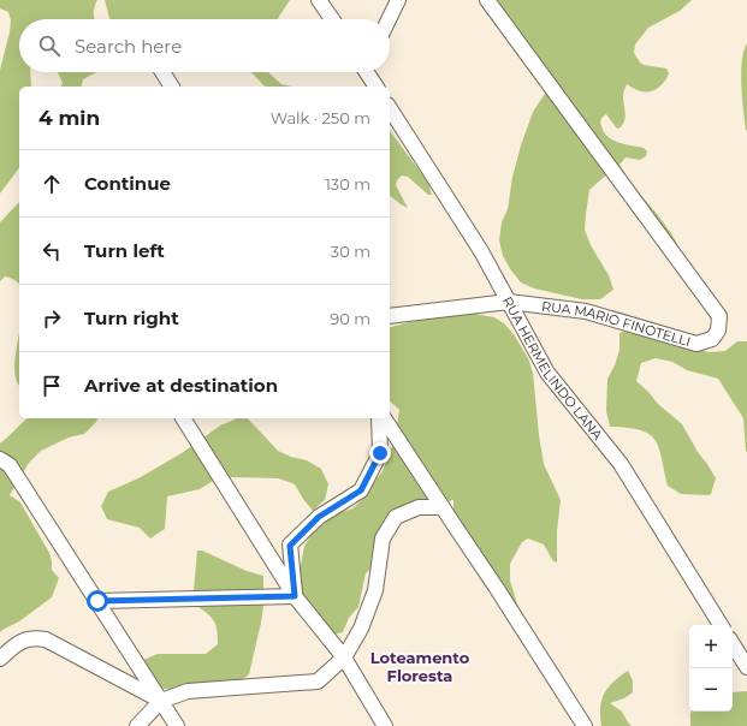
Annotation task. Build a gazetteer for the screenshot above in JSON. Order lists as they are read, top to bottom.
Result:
{
  "streets": {
    "street": ["RUA MARIO FINOTELLI", "RUA HERMELINDO LANA"]
  },
  "crossings": [
    ["RUA MARIO FINOTELLI", "RUA HERMELINDO LANA"]
  ],
  "districts": ["Loteamento Floresta"],
  "page": {
    "search": "Search here",
    "heading": ["4 min", "Walk · 250 m"],
    "list": [
      ["Continue", "130 m"],
      ["Turn left", "30 m"],
      ["Turn right", "90 m"],
      "Arrive at destination"
    ],
    "map_buttons": ["+", "−"]
  }
}
